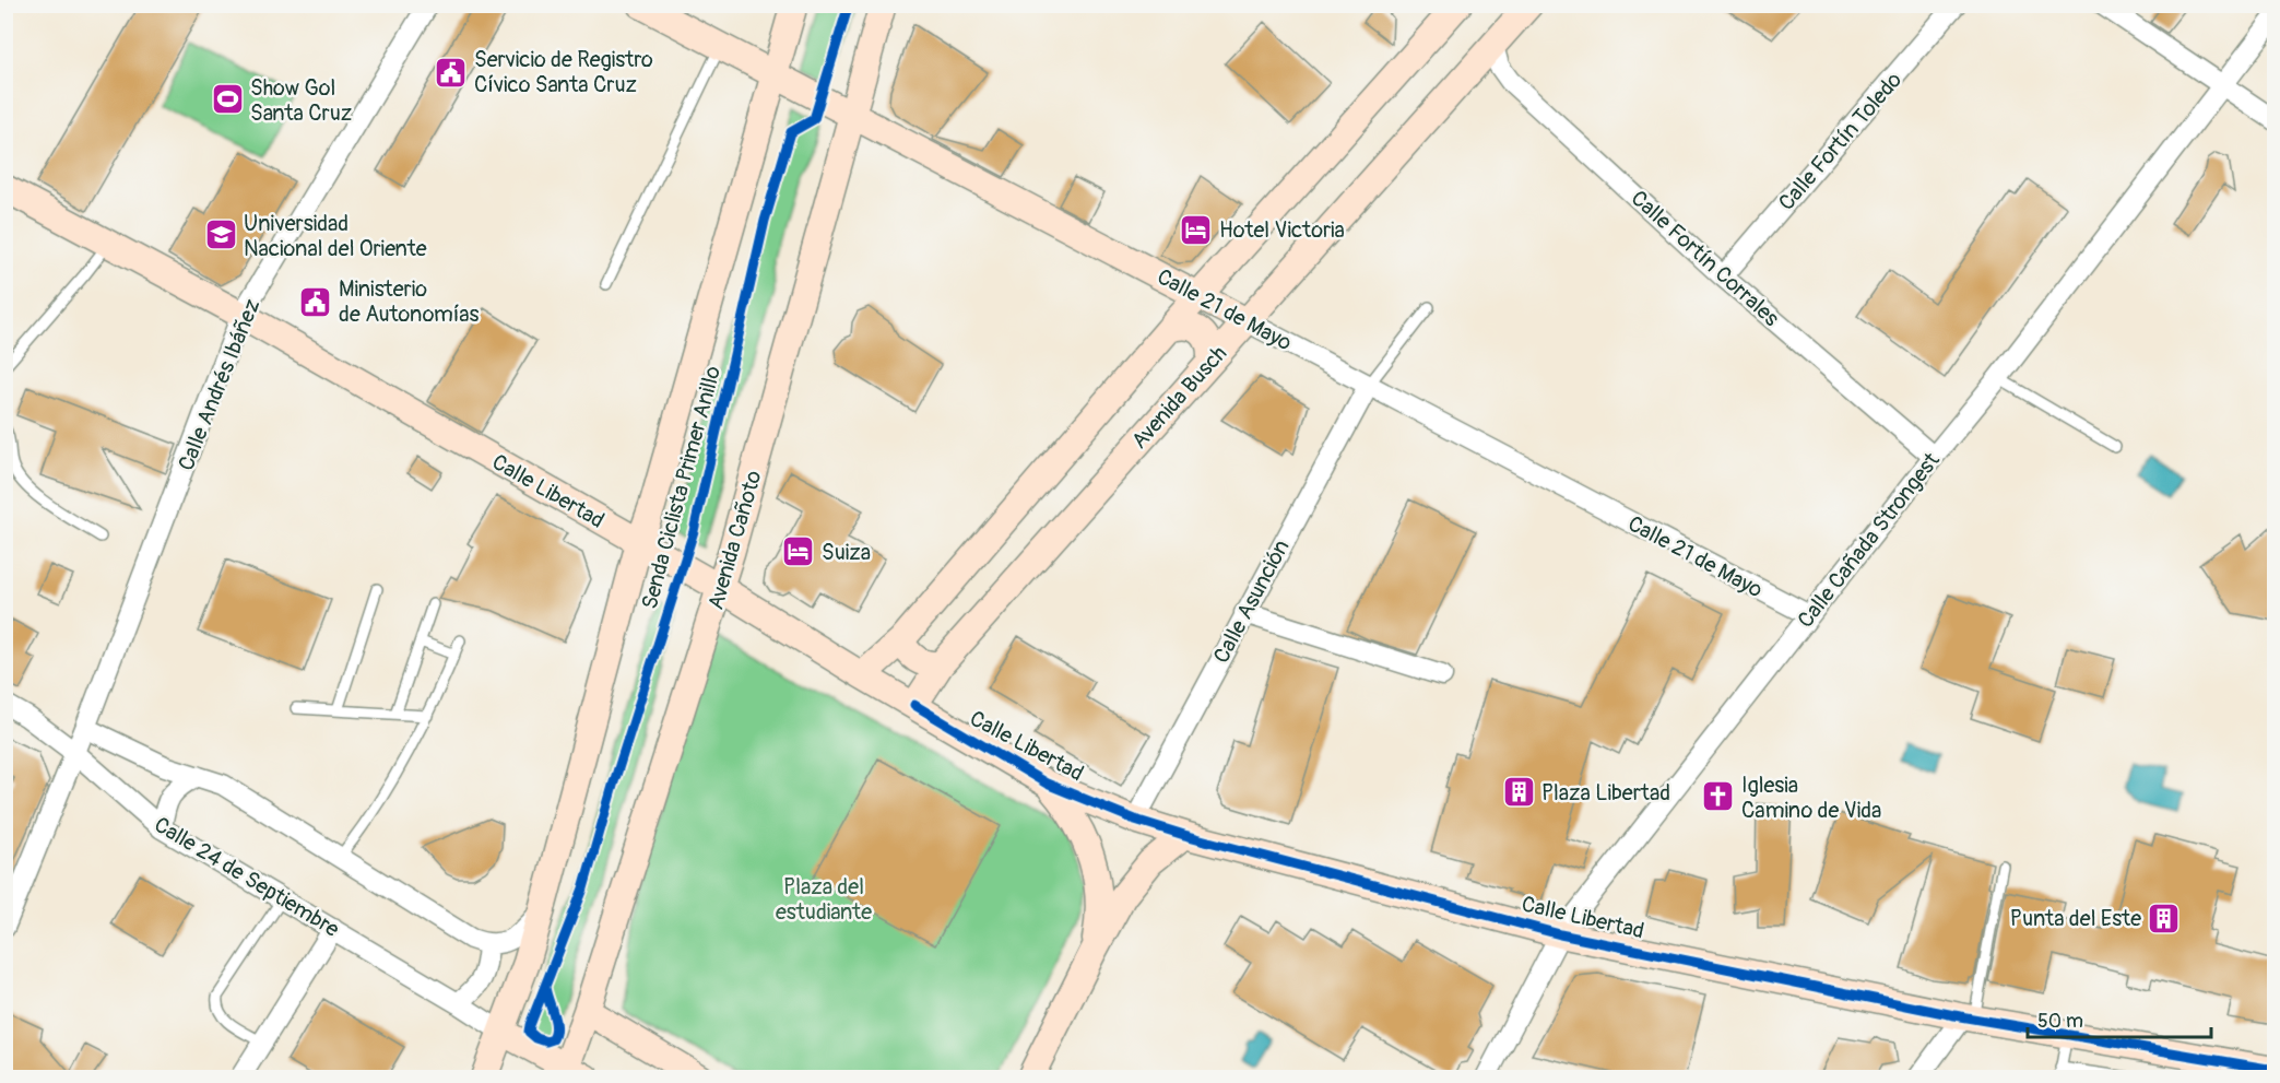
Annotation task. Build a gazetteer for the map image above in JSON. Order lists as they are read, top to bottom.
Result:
{
  "streets": {
    "main road": [
      "Calle 21 de Mayo",
      "Avenida Busch",
      "Calle Libertad",
      "Avenida Cañoto"
    ],
    "street": [
      "Calle Fortín Toledo",
      "Calle Fortín Corrales",
      "Calle Andrés Ibáñez",
      "Calle Cañada Strongest",
      "Calle Asunción",
      "Calle 24 de Septiembre"
    ],
    "cycle path": ["Senda Ciclista Primer Anillo"]
  },
  "crossings": [
    ["Calle Fortín Toledo", "Calle Fortín Corrales"],
    ["Calle Fortín Corrales", "Avenida Busch"],
    ["Calle Fortín Corrales", "Calle Cañada Strongest"],
    ["Calle 21 de Mayo", "Avenida Busch"],
    ["Calle 21 de Mayo", "Avenida Cañoto"],
    ["Calle 21 de Mayo", "Calle Cañada Strongest"],
    ["Calle 21 de Mayo", "Calle Asunción"],
    ["Calle Andrés Ibáñez", "Calle Libertad"],
    ["Calle Andrés Ibáñez", "Calle 24 de Septiembre"],
    ["Avenida Busch", "Calle Libertad"],
    ["Calle Libertad", "Avenida Cañoto"],
    ["Calle Libertad", "Calle Cañada Strongest"],
    ["Calle Libertad", "Calle Asunción"]
  ],
  "parks": ["Plaza del estudiante"],
  "places": {
    "public building": ["Servicio de Registro Cívico Santa Cruz", "Ministerio de Autonomías"],
    "sports": ["Show Gol Santa Cruz"],
    "hotel": ["Hotel Victoria", "Suiza"],
    "school or university": ["Universidad Nacional del Oriente"],
    "building": ["Plaza Libertad", "Punta del Este"],
    "church": ["Iglesia Camino de Vida"]
  },
  "scale_bar": "50 m"
}
